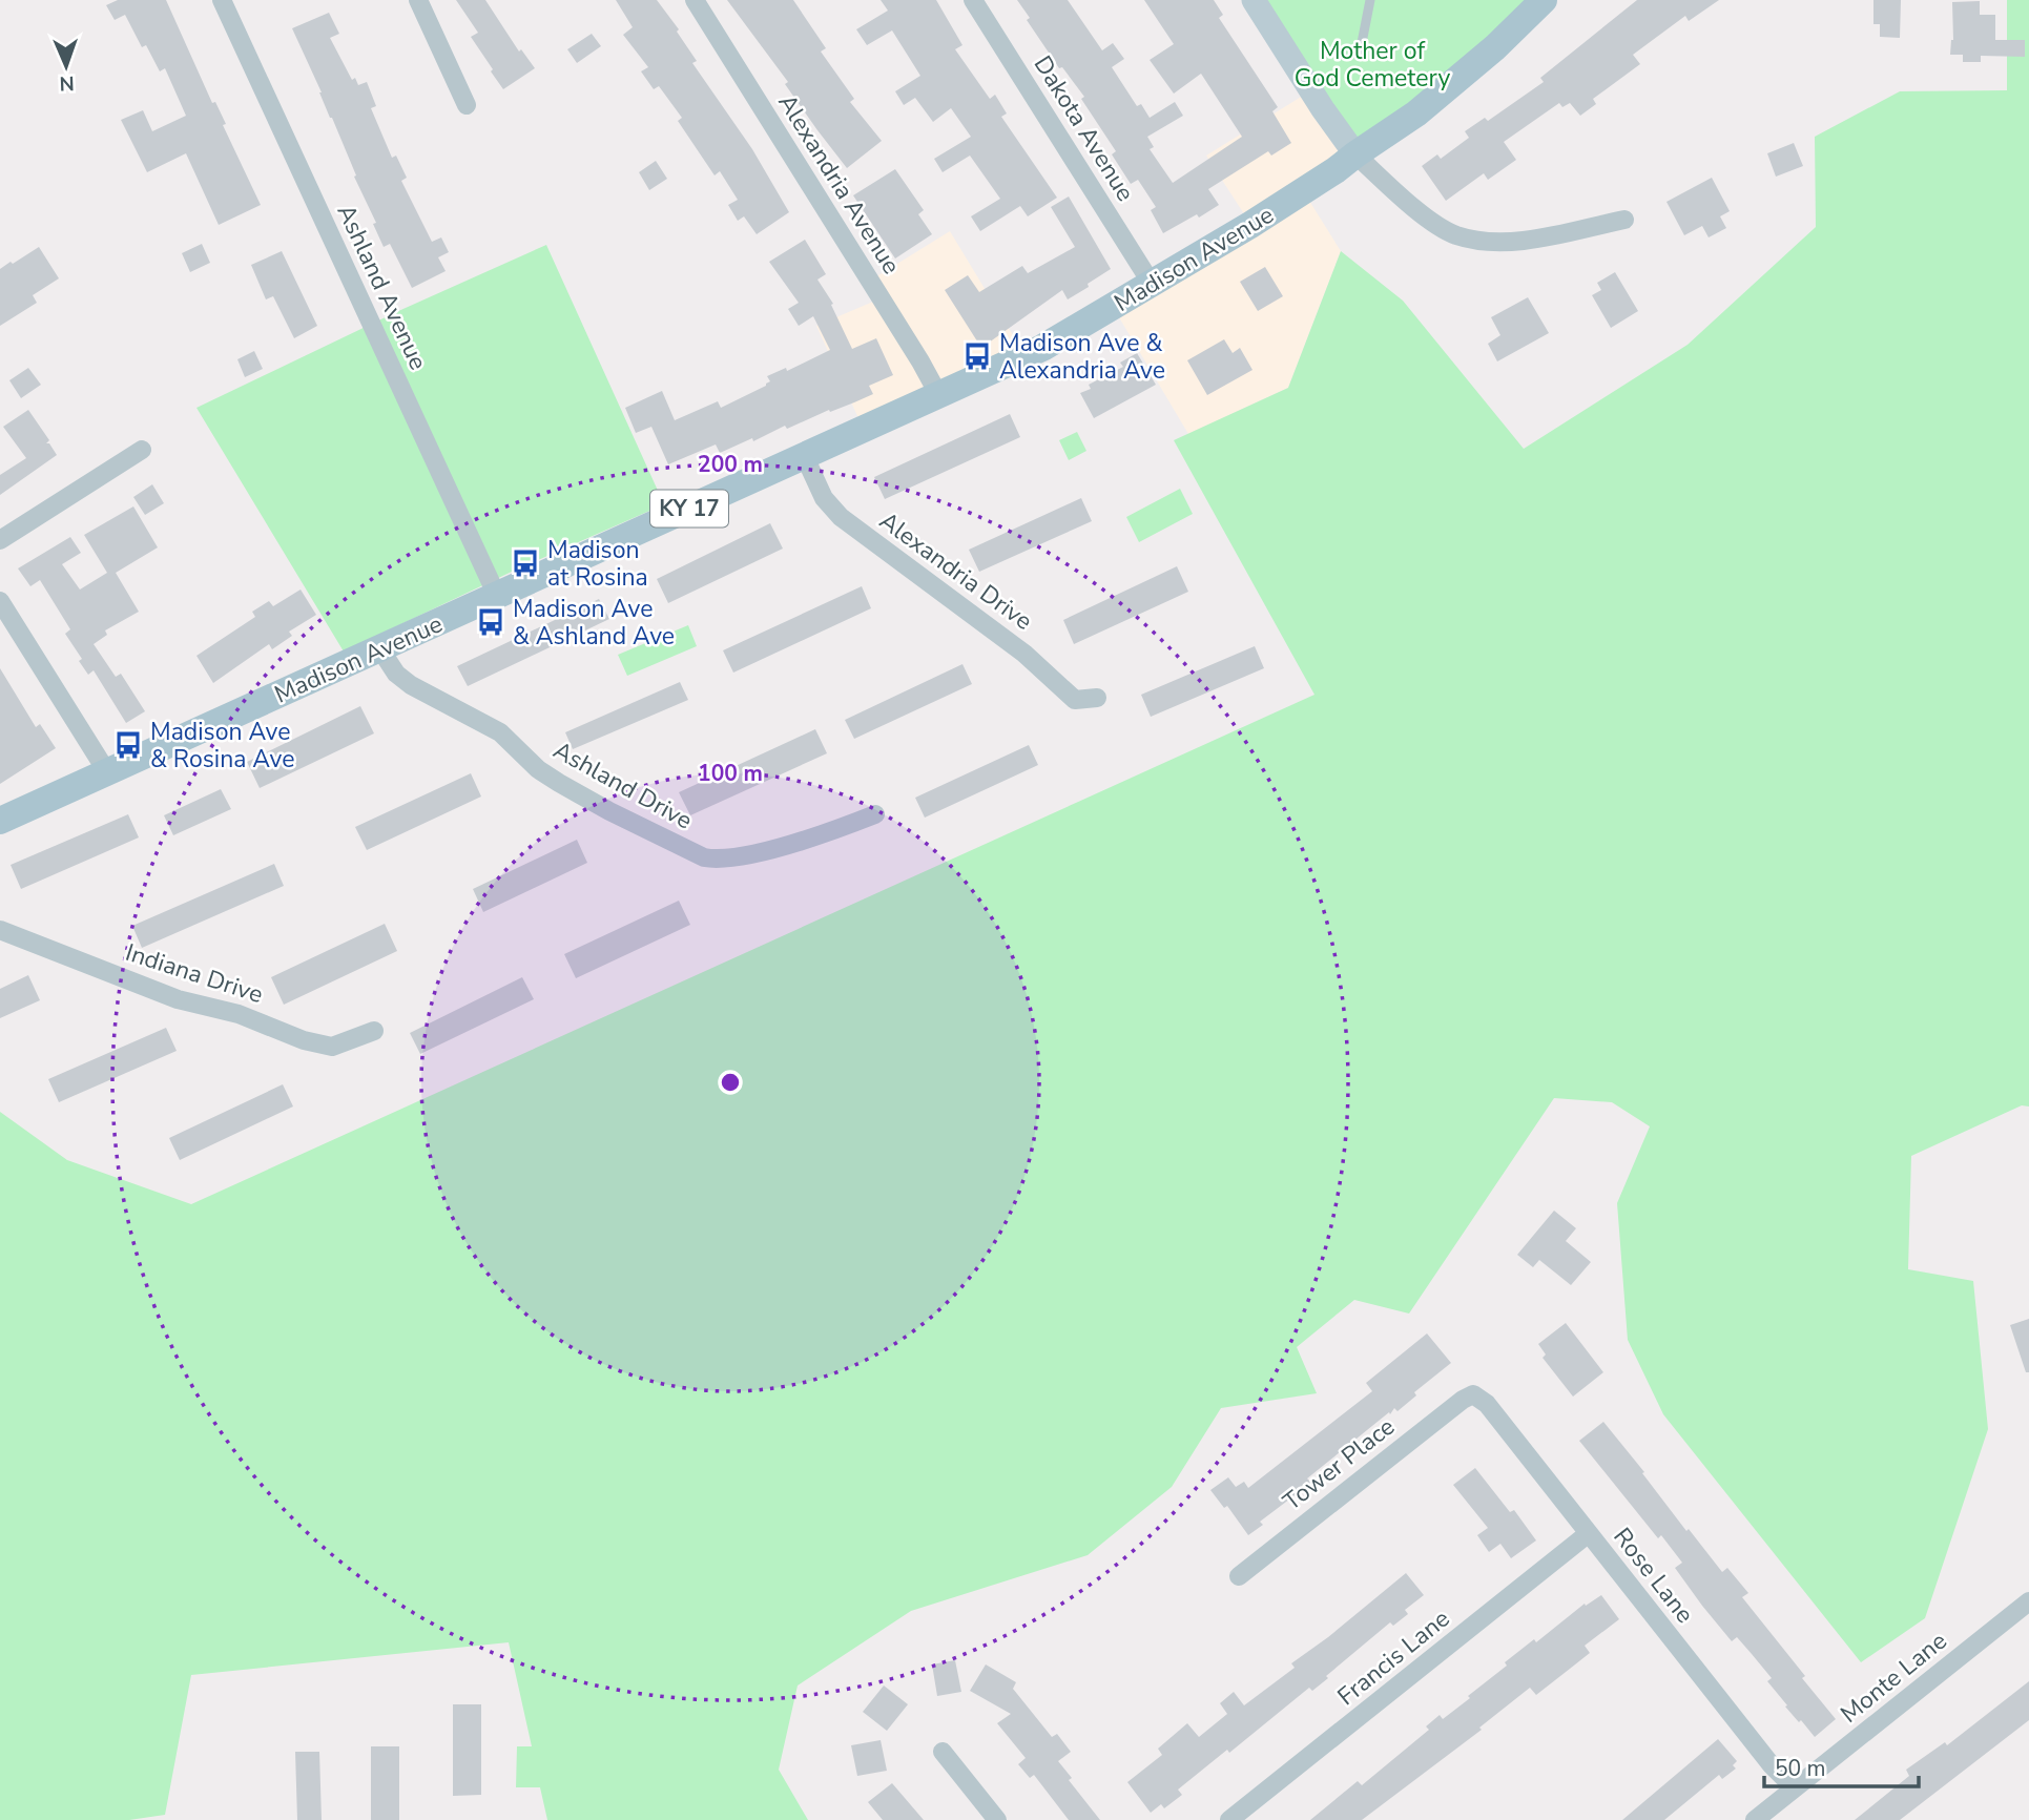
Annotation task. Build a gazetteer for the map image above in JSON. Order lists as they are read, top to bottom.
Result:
{
  "streets": {
    "main road": ["Madison Avenue", "KY 17"],
    "street": [
      "Dakota Avenue",
      "Alexandria Avenue",
      "Ashland Avenue",
      "Alexandria Drive",
      "Ashland Drive",
      "Indiana Drive",
      "Tower Place",
      "Rose Lane",
      "Francis Lane",
      "Monte Lane"
    ]
  },
  "crossings": [
    ["Dakota Avenue", "Madison Avenue"],
    ["Alexandria Avenue", "Madison Avenue"],
    ["Madison Avenue", "Ashland Avenue"],
    ["Madison Avenue", "Alexandria Drive"],
    ["Madison Avenue", "Ashland Drive"],
    ["Tower Place", "Rose Lane"],
    ["Rose Lane", "Francis Lane"],
    ["Rose Lane", "Monte Lane"]
  ],
  "parks": ["Mother of God Cemetery"],
  "places": {
    "bus stop": [
      "Madison Ave & Alexandria Ave",
      "Madison at Rosina",
      "Madison Ave & Ashland Ave",
      "Madison Ave & Rosina Ave"
    ]
  },
  "scale_bar": "50 m",
  "north": "bottom",
  "rings": ["200 m", "100 m"]
}
